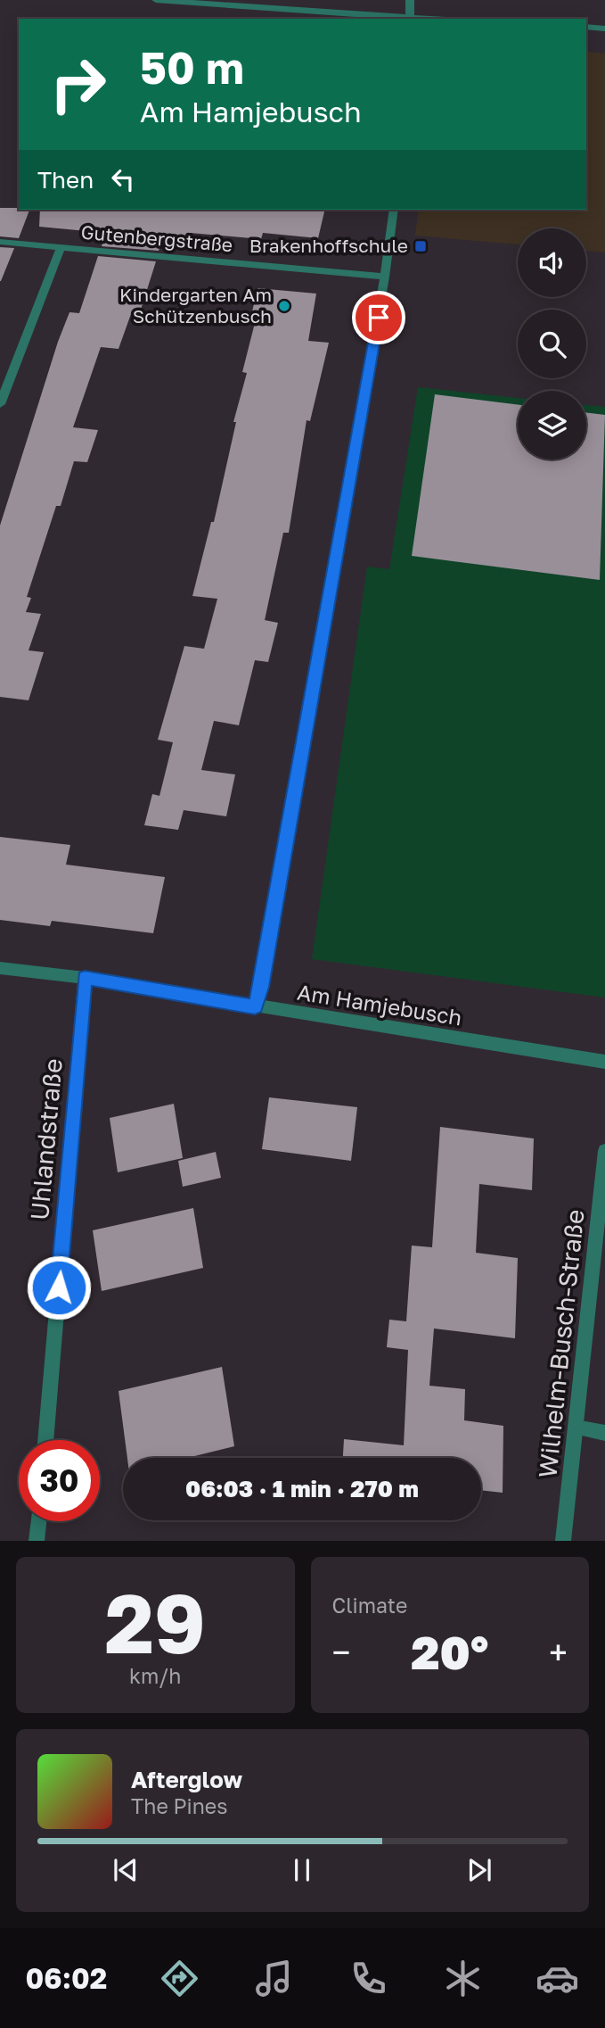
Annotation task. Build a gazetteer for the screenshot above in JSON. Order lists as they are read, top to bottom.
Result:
{
  "streets": {
    "street": [
      "Gutenbergstraße",
      "Am Hamjebusch",
      "Uhlandstraße",
      "Wilhelm-Busch-Straße"
    ]
  },
  "crossings": [
    ["Am Hamjebusch", "Uhlandstraße"]
  ],
  "places": {
    "transit": ["Brakenhoffschule"],
    "other": ["Kindergarten Am Schützenbusch"]
  },
  "page": {
    "turn": ["50 m", "Am Hamjebusch"],
    "then": "Then",
    "limit": "30",
    "trip": "06:03 · 1 min · 270 m",
    "tile": [
      ["29", "km/h"],
      "Climate"
    ],
    "heat": ["−", "20°", "+"],
    "song": ["Afterglow", "The Pines"],
    "tabs": "06:02"
  }
}
